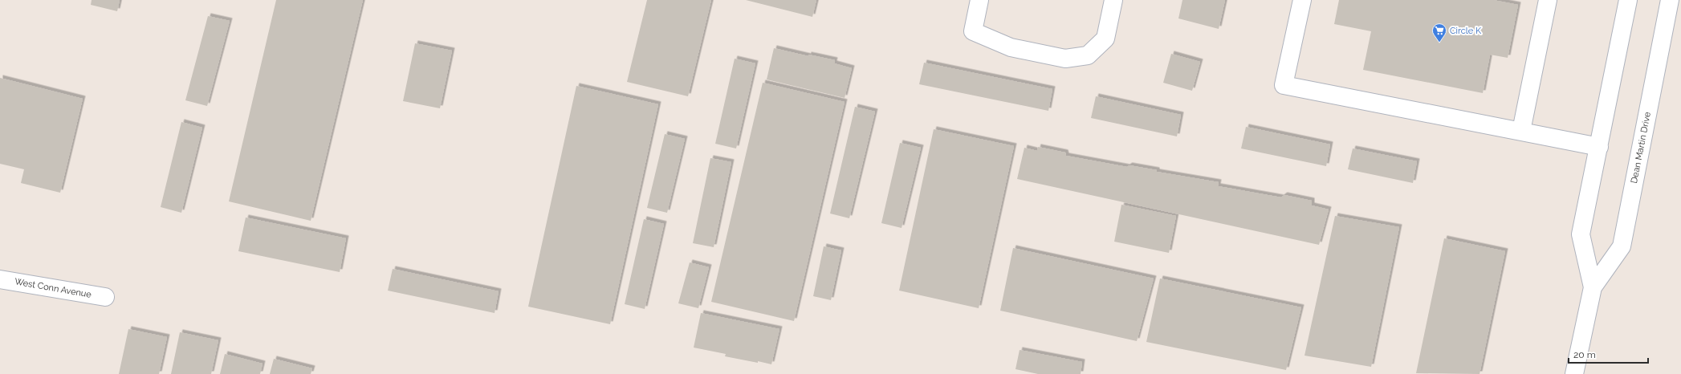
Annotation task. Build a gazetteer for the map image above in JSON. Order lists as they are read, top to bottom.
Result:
{
  "streets": {
    "street": ["Dean Martin Drive", "West Conn Avenue"]
  },
  "places": {
    "supermarket": ["Circle K"]
  },
  "scale_bar": "20 m"
}
